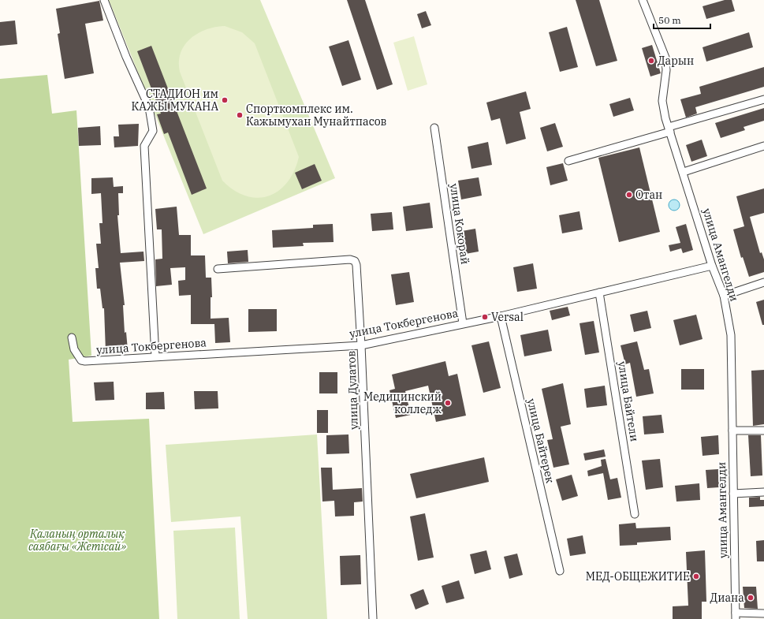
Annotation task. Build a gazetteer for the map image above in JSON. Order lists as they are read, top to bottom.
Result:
{
  "streets": {
    "street": [
      "улица Кокорай",
      "улица Амангелди",
      "улица Токбергенова",
      "улица Дулатов",
      "улица Байтели",
      "улица Байтерек"
    ]
  },
  "crossings": [
    ["улица Кокорай", "улица Токбергенова"],
    ["улица Амангелди", "улица Токбергенова"],
    ["улица Токбергенова", "улица Дулатов"],
    ["улица Токбергенова", "улица Байтели"],
    ["улица Токбергенова", "улица Байтерек"]
  ],
  "parks": ["Қаланың орталық саябағы «Жетісай»"],
  "places": [
    "Дарын",
    "СТАДИОН им КАЖЫ МУКАНА",
    "Спорткомплекс им. Кажымухан Мунайтпасов",
    "Отан",
    "Versal",
    "Медицинский колледж",
    "МЕД-ОБЩЕЖИТИЕ",
    "Диана"
  ],
  "scale_bar": "50 m"
}
